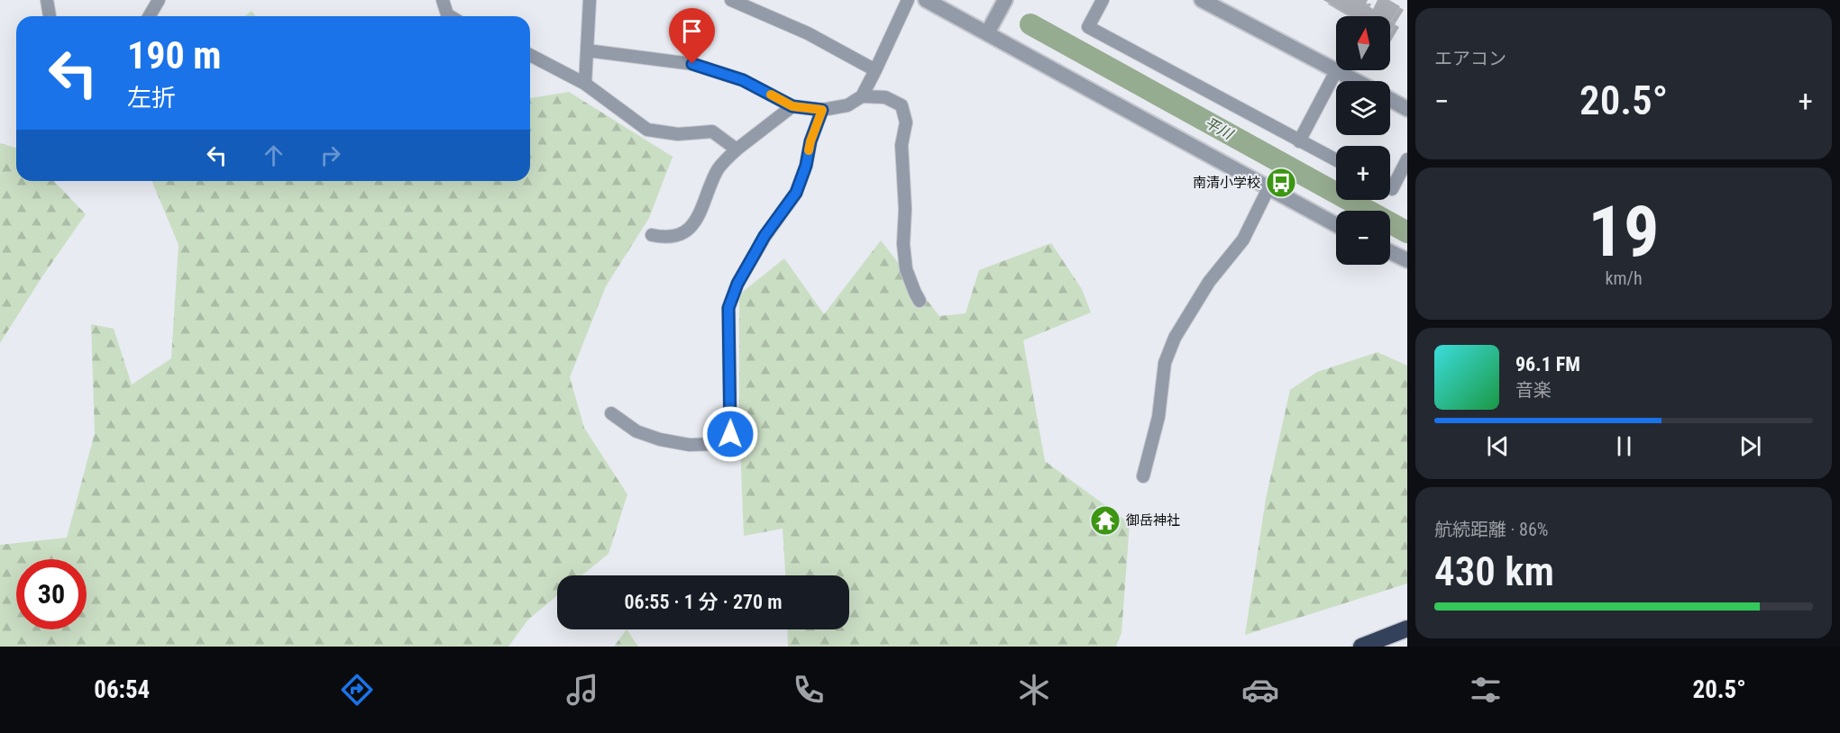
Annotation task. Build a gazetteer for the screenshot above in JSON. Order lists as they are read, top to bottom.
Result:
{
  "water": ["平川"],
  "places": {
    "bus stop": ["南清小学校"],
    "temple": ["御岳神社"]
  },
  "north": "top",
  "page": {
    "tile": [
      "エアコン",
      ["19", "km/h"],
      ["航続距離 · 86%", "430 km"]
    ],
    "map_buttons": ["+", "−"],
    "turn": ["190 m", "左折"],
    "heat": ["−", "20.5°", "+"],
    "song": ["96.1 FM", "音楽"],
    "limit": "30",
    "trip": "06:55 · 1 分 · 270 m",
    "tabs": ["06:54", "20.5°"]
  }
}
